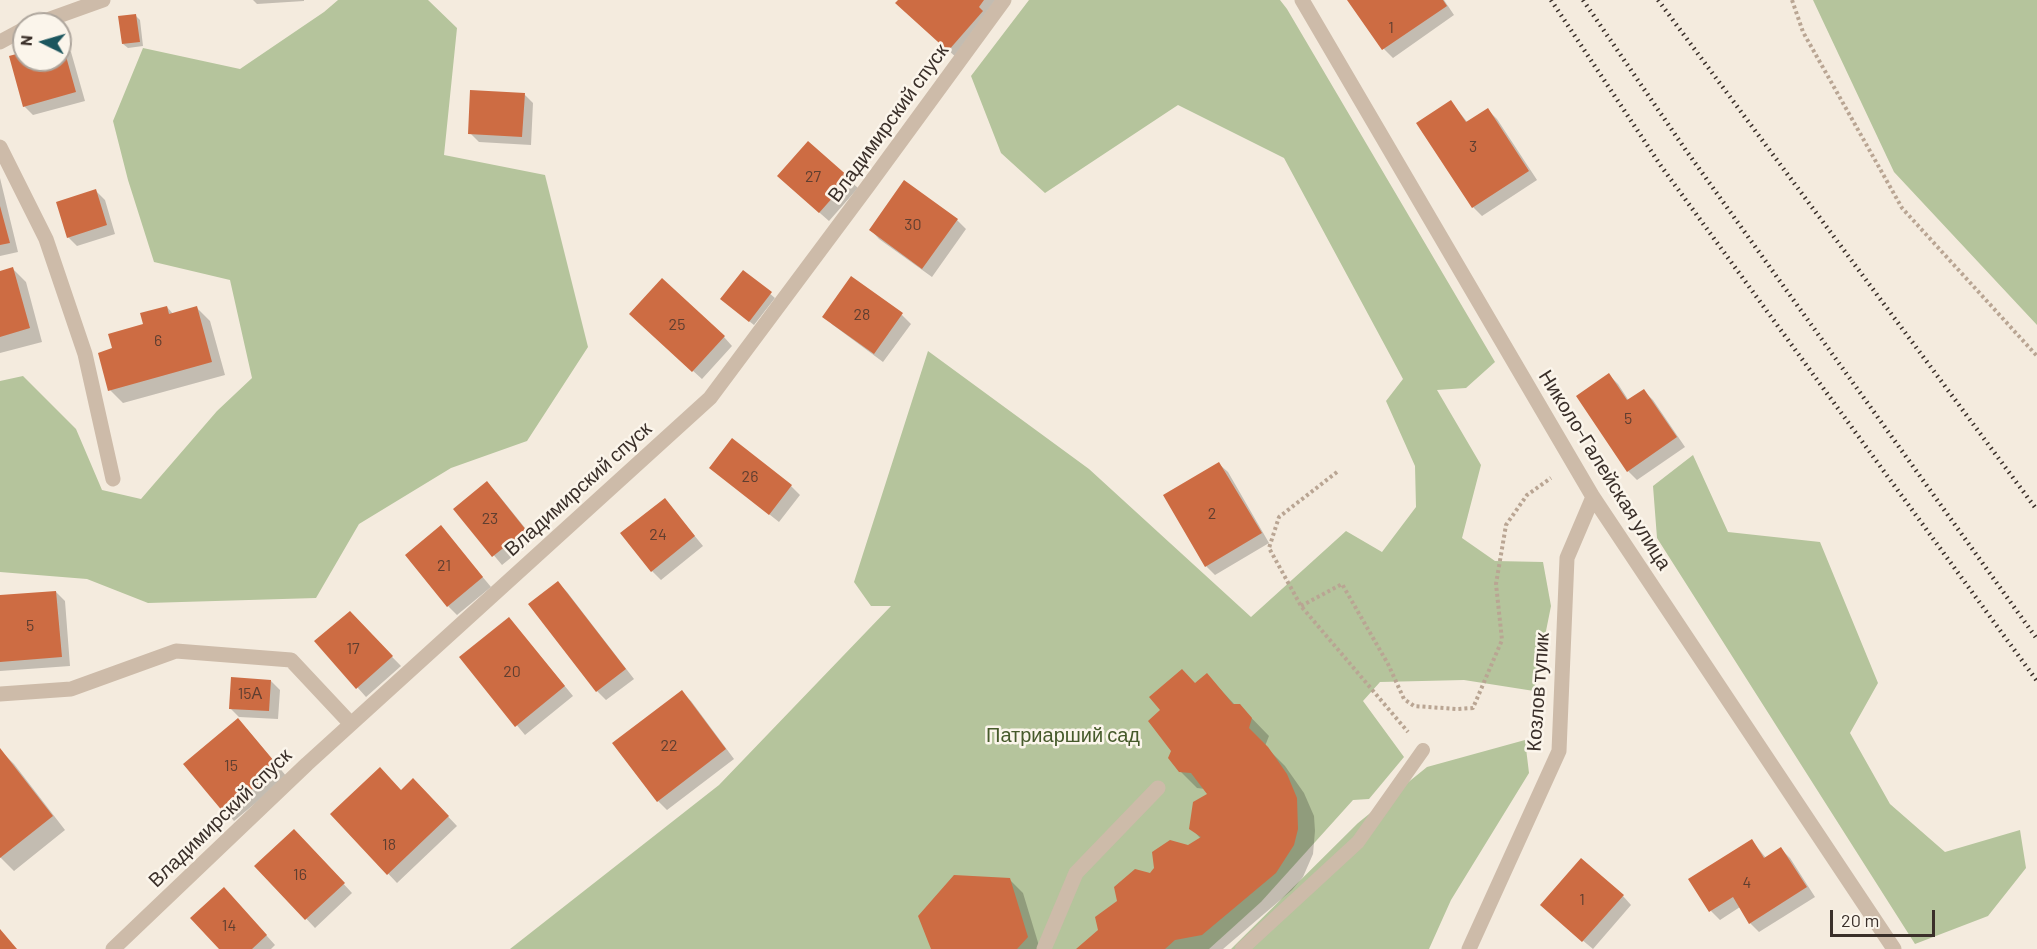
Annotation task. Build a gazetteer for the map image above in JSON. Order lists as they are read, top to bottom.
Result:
{
  "streets": {
    "street": ["Владимирский спуск", "Николо-Галейская улица", "Козлов тупик"]
  },
  "crossings": [
    ["Николо-Галейская улица", "Козлов тупик"]
  ],
  "parks": ["Патриарший сад"],
  "house_numbers": [
    "1",
    "3",
    "27",
    "30",
    "28",
    "25",
    "6",
    "5",
    "26",
    "2",
    "23",
    "24",
    "21",
    "5",
    "17",
    "20",
    "15А",
    "22",
    "15",
    "18",
    "16",
    "4",
    "1",
    "14"
  ],
  "scale_bar": "20 m",
  "north": "left"
}
